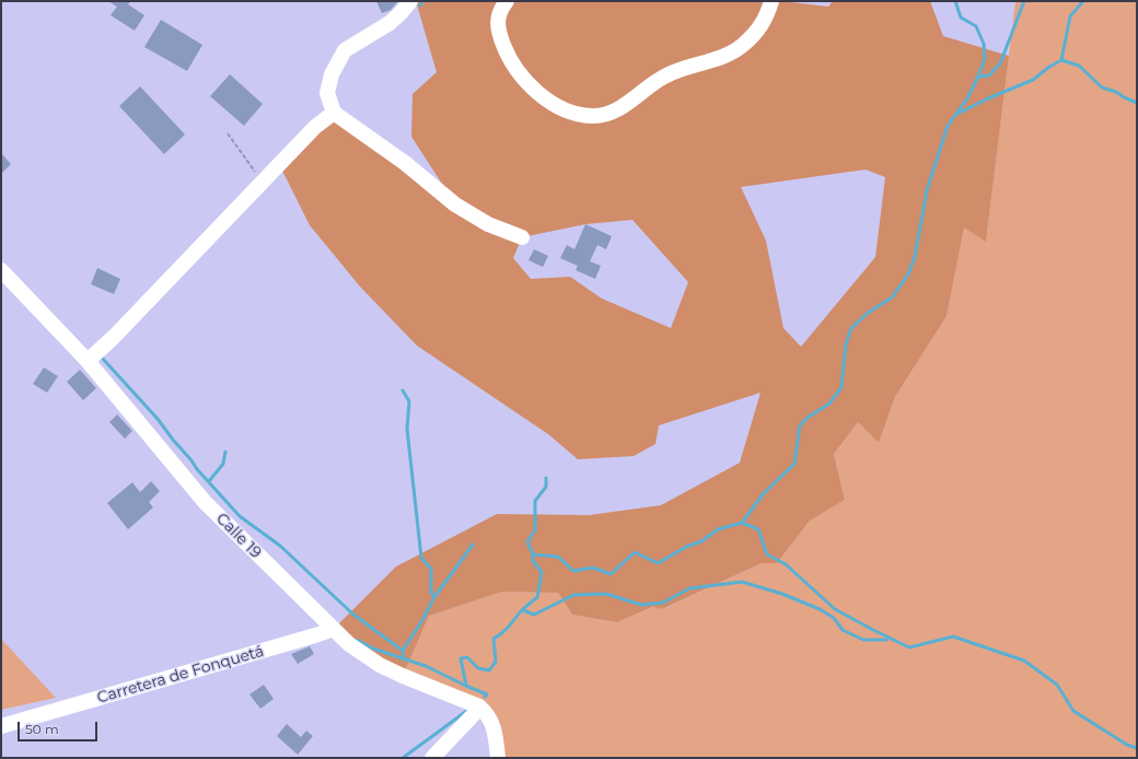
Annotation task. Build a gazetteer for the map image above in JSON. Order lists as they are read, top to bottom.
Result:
{
  "streets": {
    "street": ["Calle 19", "Carretera de Fonquetá"]
  },
  "crossings": [
    ["Calle 19", "Carretera de Fonquetá"]
  ],
  "scale_bar": "50 m"
}
